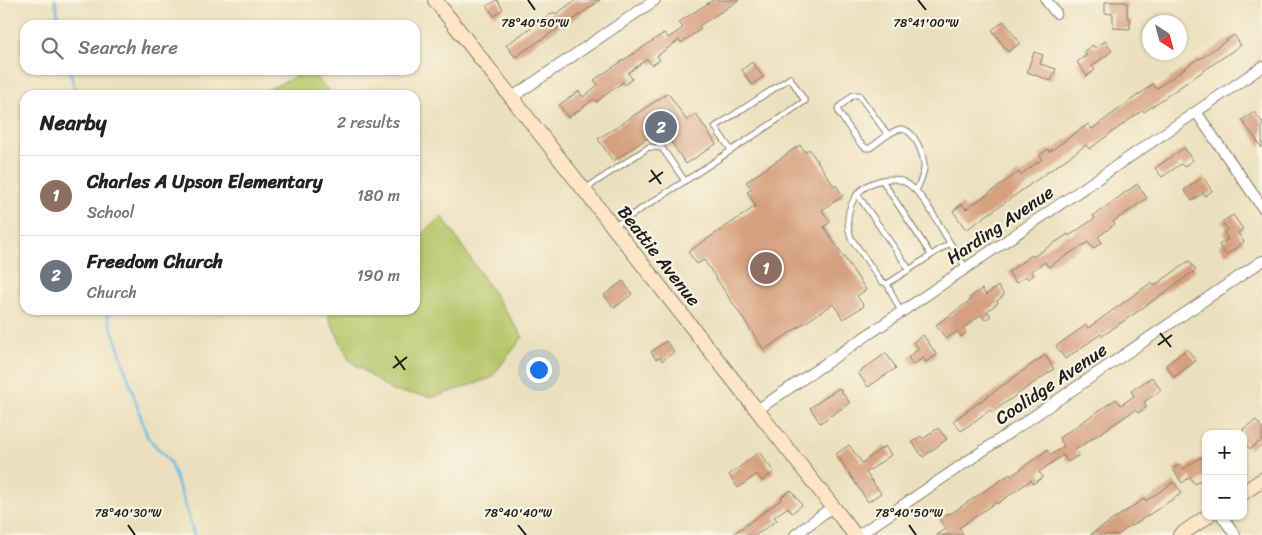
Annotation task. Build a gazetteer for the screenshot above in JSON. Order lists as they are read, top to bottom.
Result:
{
  "streets": {
    "street": ["Harding Avenue", "Beattie Avenue", "Coolidge Avenue"]
  },
  "crossings": [
    ["Harding Avenue", "Beattie Avenue"]
  ],
  "north": "bottom right",
  "page": {
    "search": "Search here",
    "heading": ["Nearby", "2 results"],
    "pins": ["2", "1"],
    "list": [
      {
        "mark": "1",
        "name": "Charles A Upson Elementary",
        "note": "School",
        "value": "180 m"
      },
      {
        "mark": "2",
        "name": "Freedom Church",
        "note": "Church",
        "value": "190 m"
      }
    ],
    "map_buttons": ["+", "−"]
  },
  "coordinates": [
    "78°40'50\"W",
    "78°41'00\"W",
    "78°40'30\"W",
    "78°40'40\"W"
  ]
}
